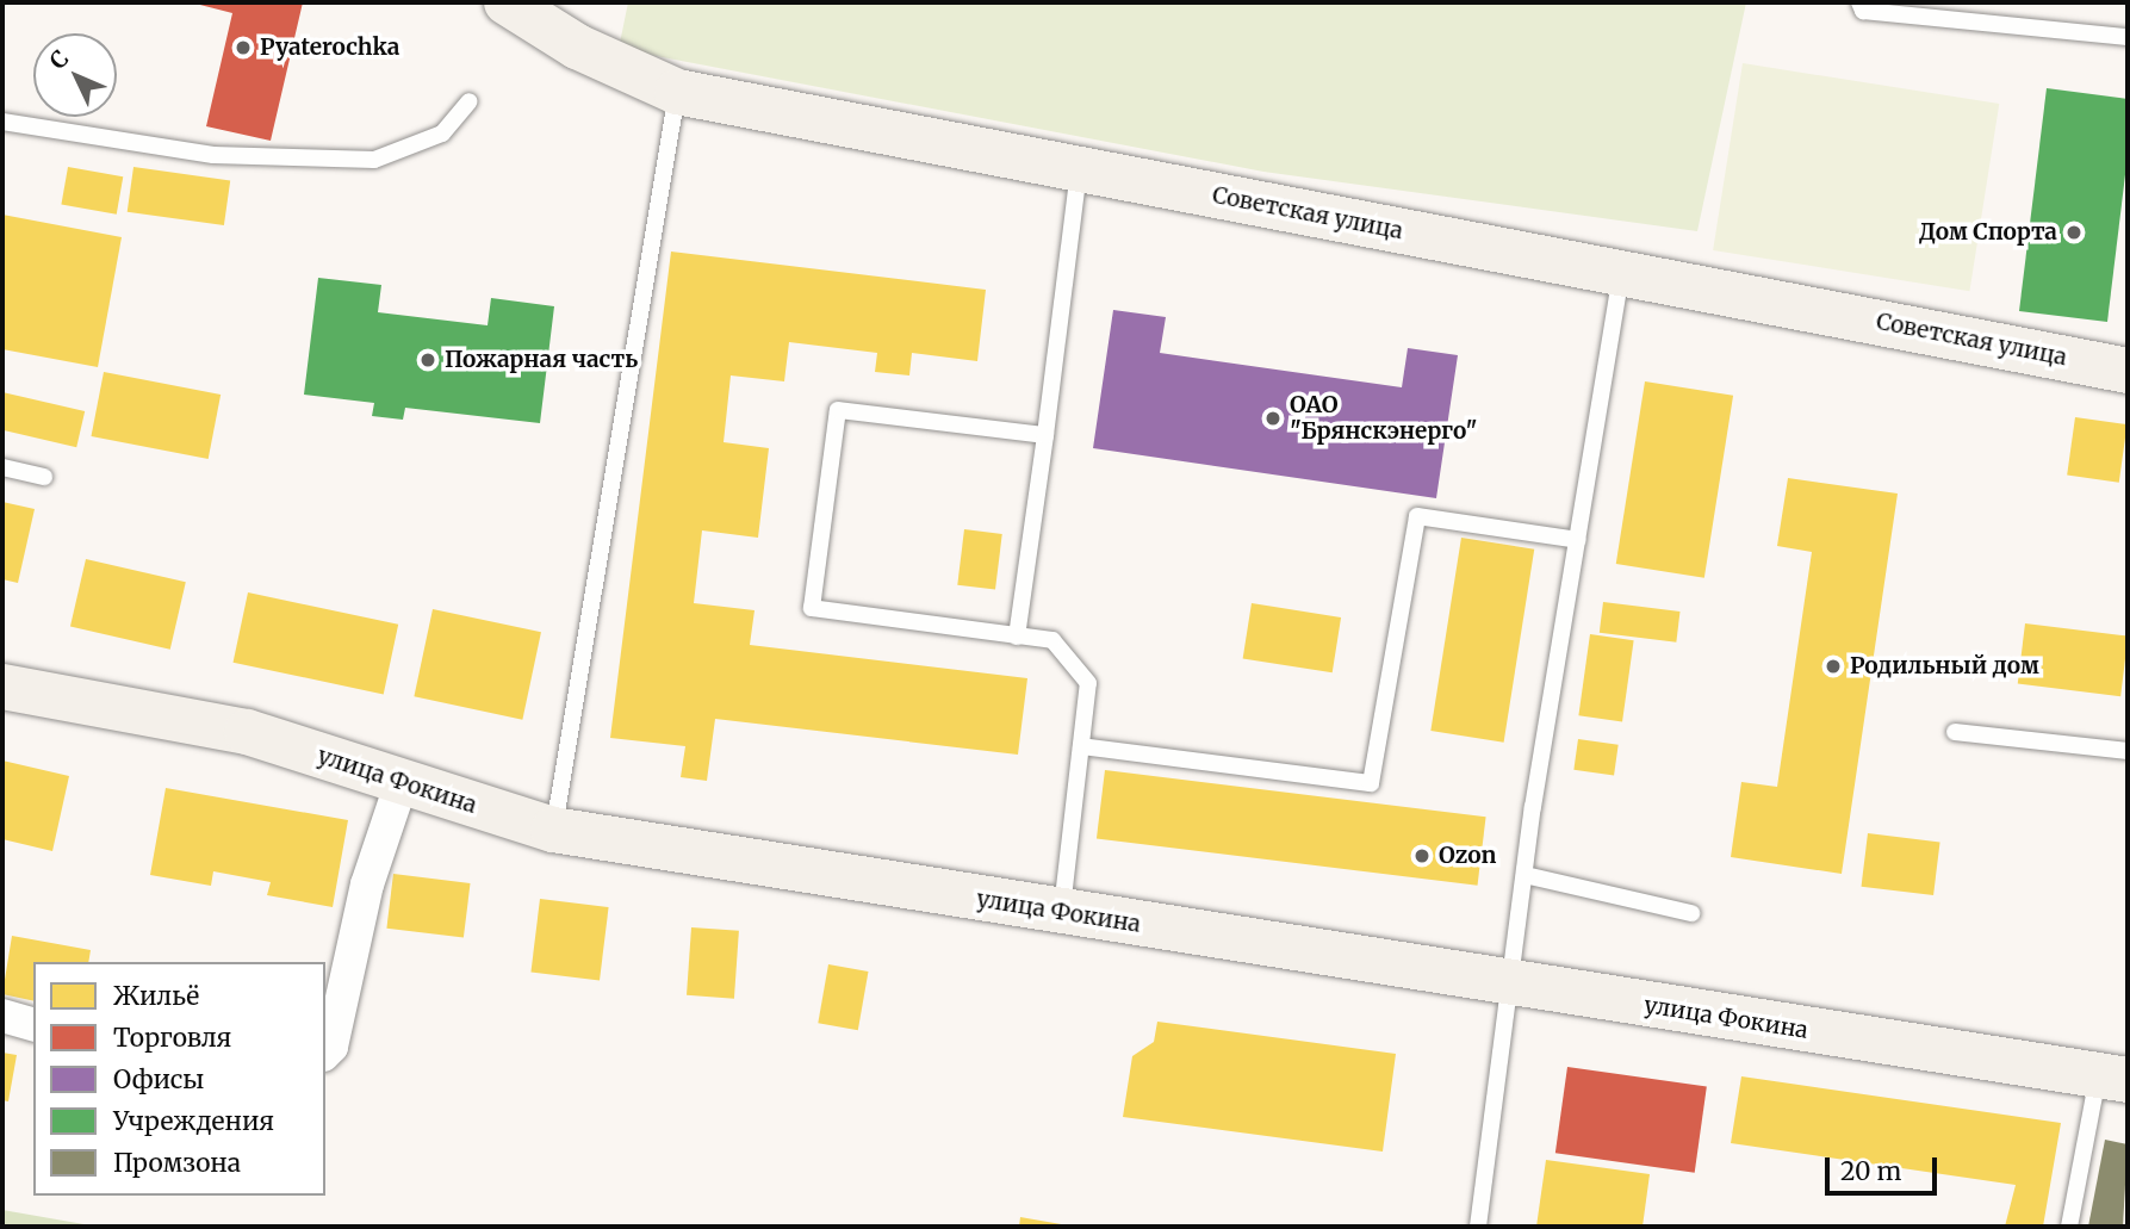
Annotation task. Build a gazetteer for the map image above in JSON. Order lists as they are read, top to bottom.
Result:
{
  "streets": {
    "main road": ["Советская улица", "улица Фокина"]
  },
  "places": [
    "Pyaterochka",
    "Дом Спорта",
    "Пожарная часть",
    "ОАО \"Брянскэнерго\"",
    "Родильный дом",
    "Ozon"
  ],
  "legend": [
    "Жильё",
    "Торговля",
    "Офисы",
    "Учреждения",
    "Промзона"
  ],
  "scale_bar": "20 m",
  "north": "top left"
}
